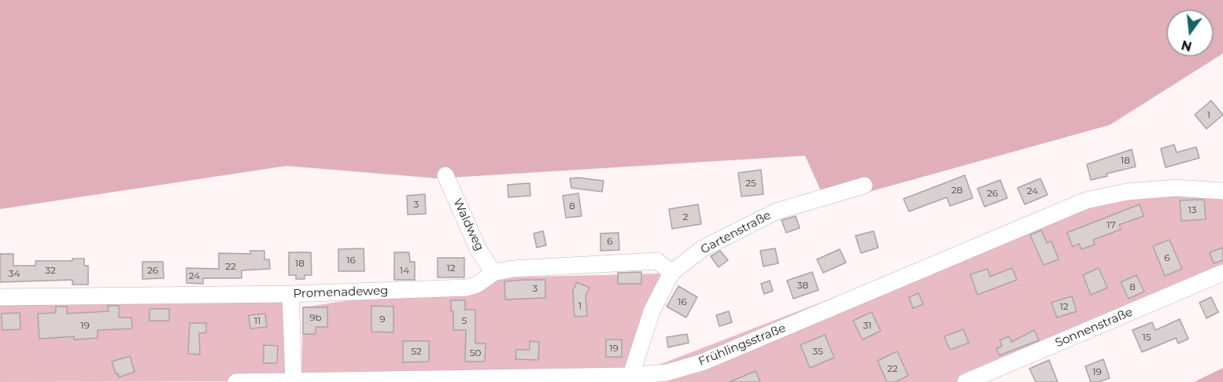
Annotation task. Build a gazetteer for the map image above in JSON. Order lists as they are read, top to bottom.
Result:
{
  "streets": {
    "street": [
      "Waldweg",
      "Gartenstraße",
      "Promenadeweg",
      "Sonnenstraße",
      "Frühlingsstraße"
    ]
  },
  "crossings": [
    ["Waldweg", "Promenadeweg"],
    ["Gartenstraße", "Promenadeweg"],
    ["Gartenstraße", "Frühlingsstraße"]
  ],
  "house_numbers": [
    "1",
    "18",
    "25",
    "28",
    "24",
    "26",
    "3",
    "8",
    "13",
    "2",
    "17",
    "6",
    "6",
    "16",
    "18",
    "22",
    "12",
    "32",
    "26",
    "14",
    "34",
    "24",
    "38",
    "8",
    "3",
    "16",
    "1",
    "12",
    "9b",
    "9",
    "11",
    "5",
    "19",
    "31",
    "15",
    "19",
    "52",
    "35",
    "50",
    "22",
    "19"
  ],
  "north": "bottom"
}
